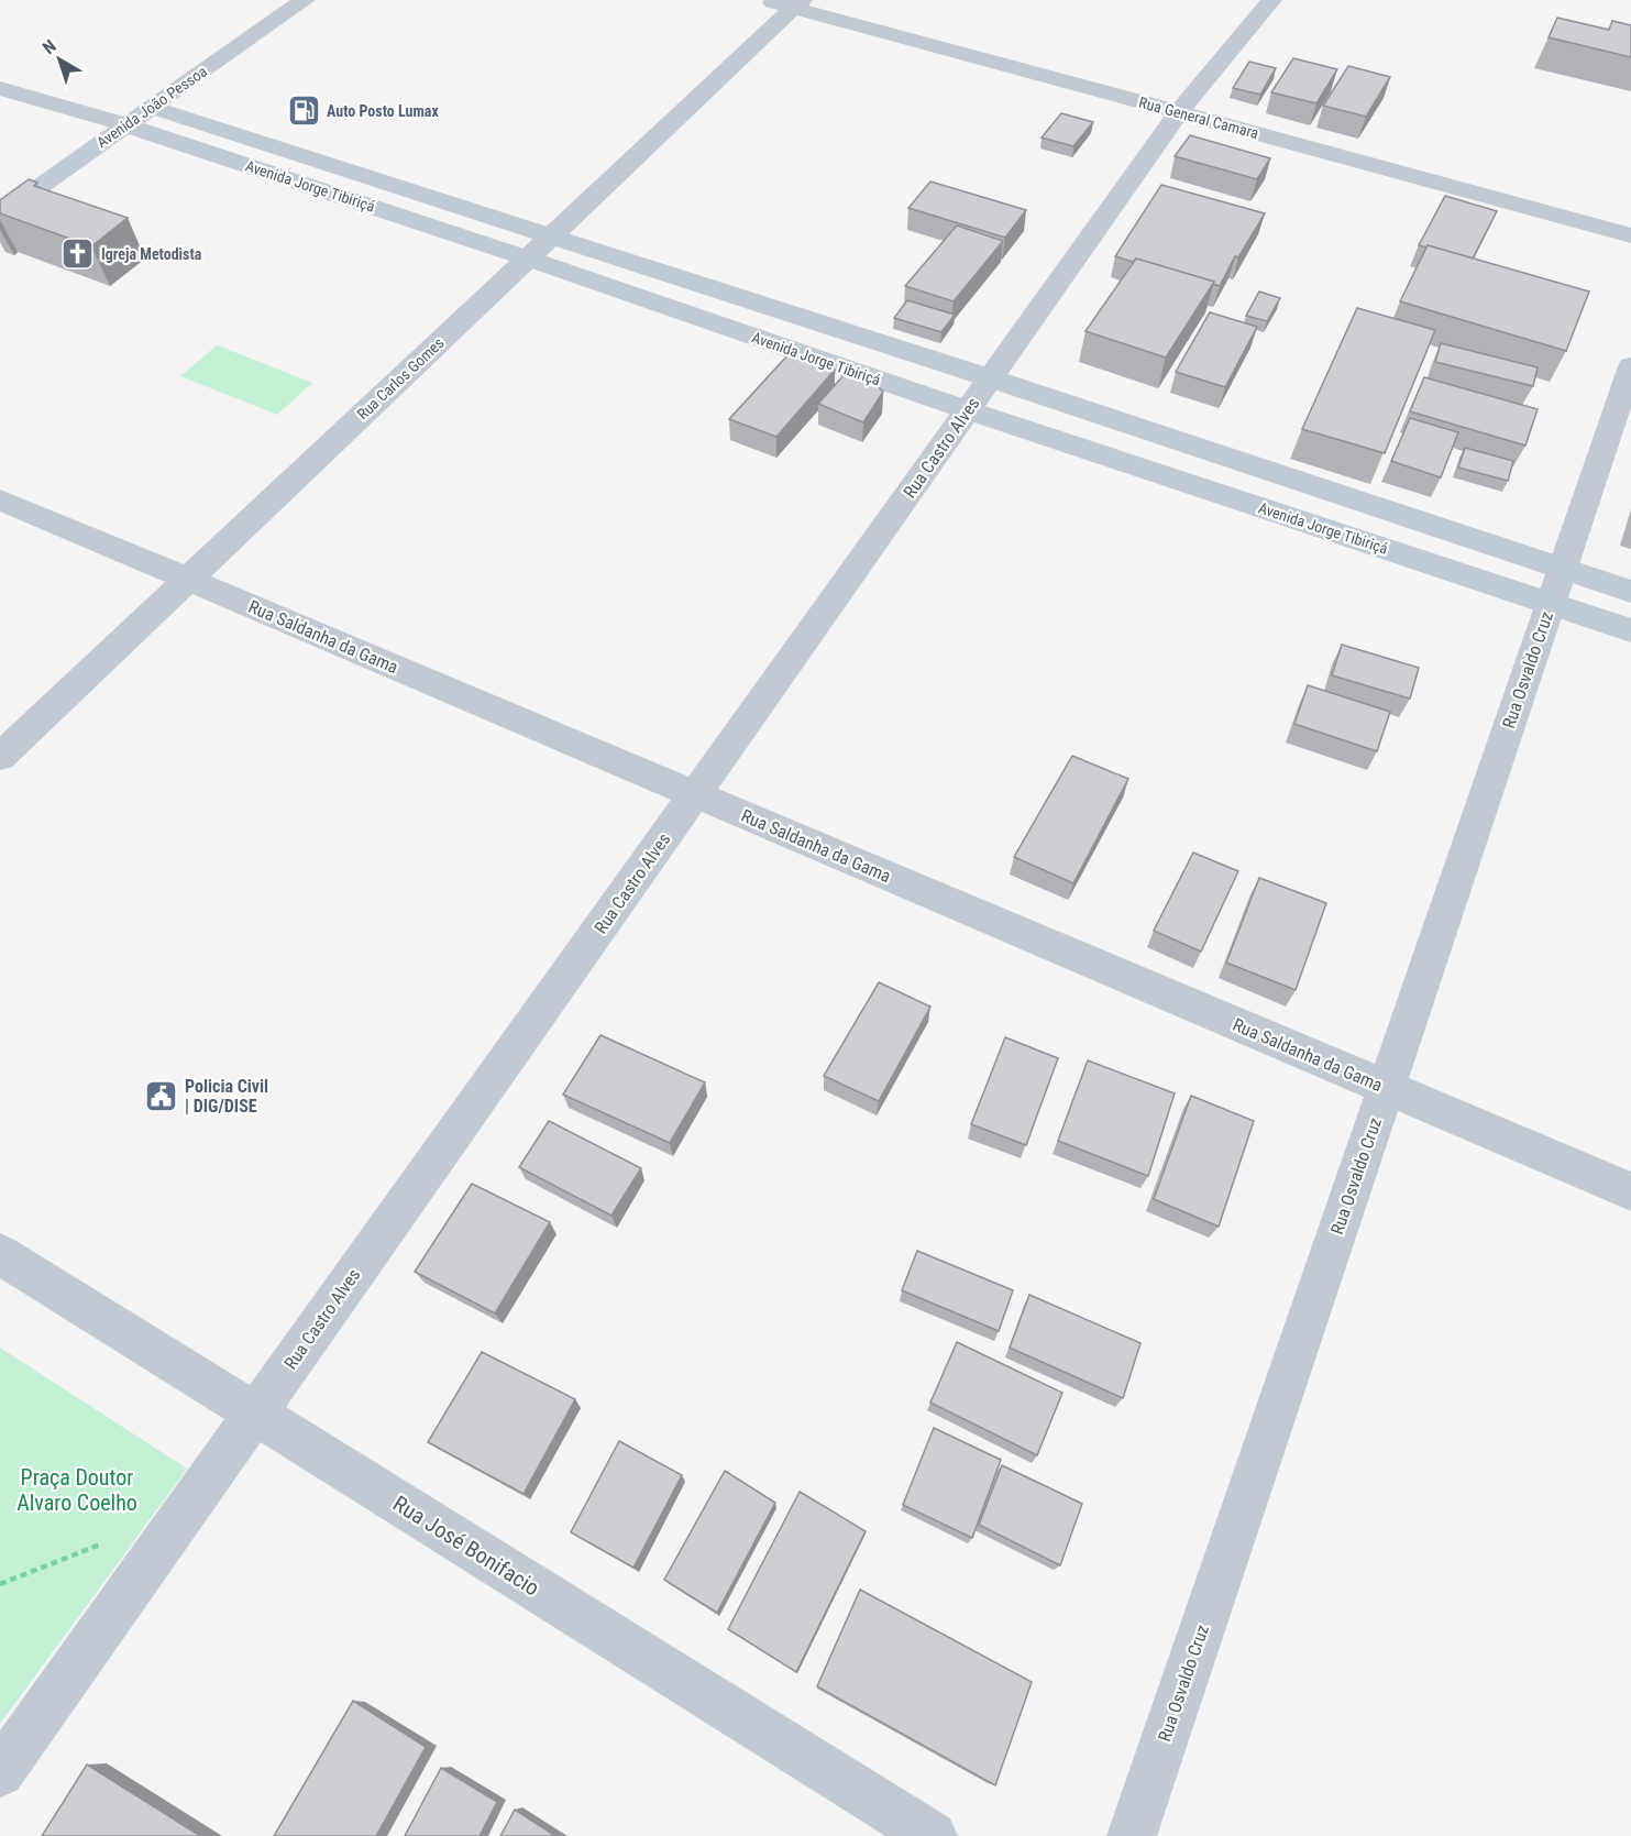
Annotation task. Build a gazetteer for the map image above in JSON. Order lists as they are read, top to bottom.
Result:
{
  "streets": {
    "street": [
      "Avenida João Pessoa",
      "Rua General Camara",
      "Avenida Jorge Tibiriçá",
      "Rua Carlos Gomes",
      "Rua Castro Alves",
      "Rua Saldanha da Gama",
      "Rua Osvaldo Cruz",
      "Rua José Bonifacio"
    ]
  },
  "crossings": [
    ["Avenida João Pessoa", "Avenida Jorge Tibiriçá"],
    ["Rua General Camara", "Rua Carlos Gomes"],
    ["Rua General Camara", "Rua Castro Alves"],
    ["Avenida Jorge Tibiriçá", "Rua Carlos Gomes"],
    ["Avenida Jorge Tibiriçá", "Rua Castro Alves"],
    ["Avenida Jorge Tibiriçá", "Rua Osvaldo Cruz"],
    ["Rua Carlos Gomes", "Rua Saldanha da Gama"],
    ["Rua Castro Alves", "Rua Saldanha da Gama"],
    ["Rua Castro Alves", "Rua José Bonifacio"],
    ["Rua Saldanha da Gama", "Rua Osvaldo Cruz"]
  ],
  "parks": ["Praça Doutor Alvaro Coelho"],
  "places": {
    "fuel station": ["Auto Posto Lumax"],
    "church": ["Igreja Metodista"],
    "public building": ["Policia Civil | DIG/DISE"]
  },
  "north": "top left"
}
